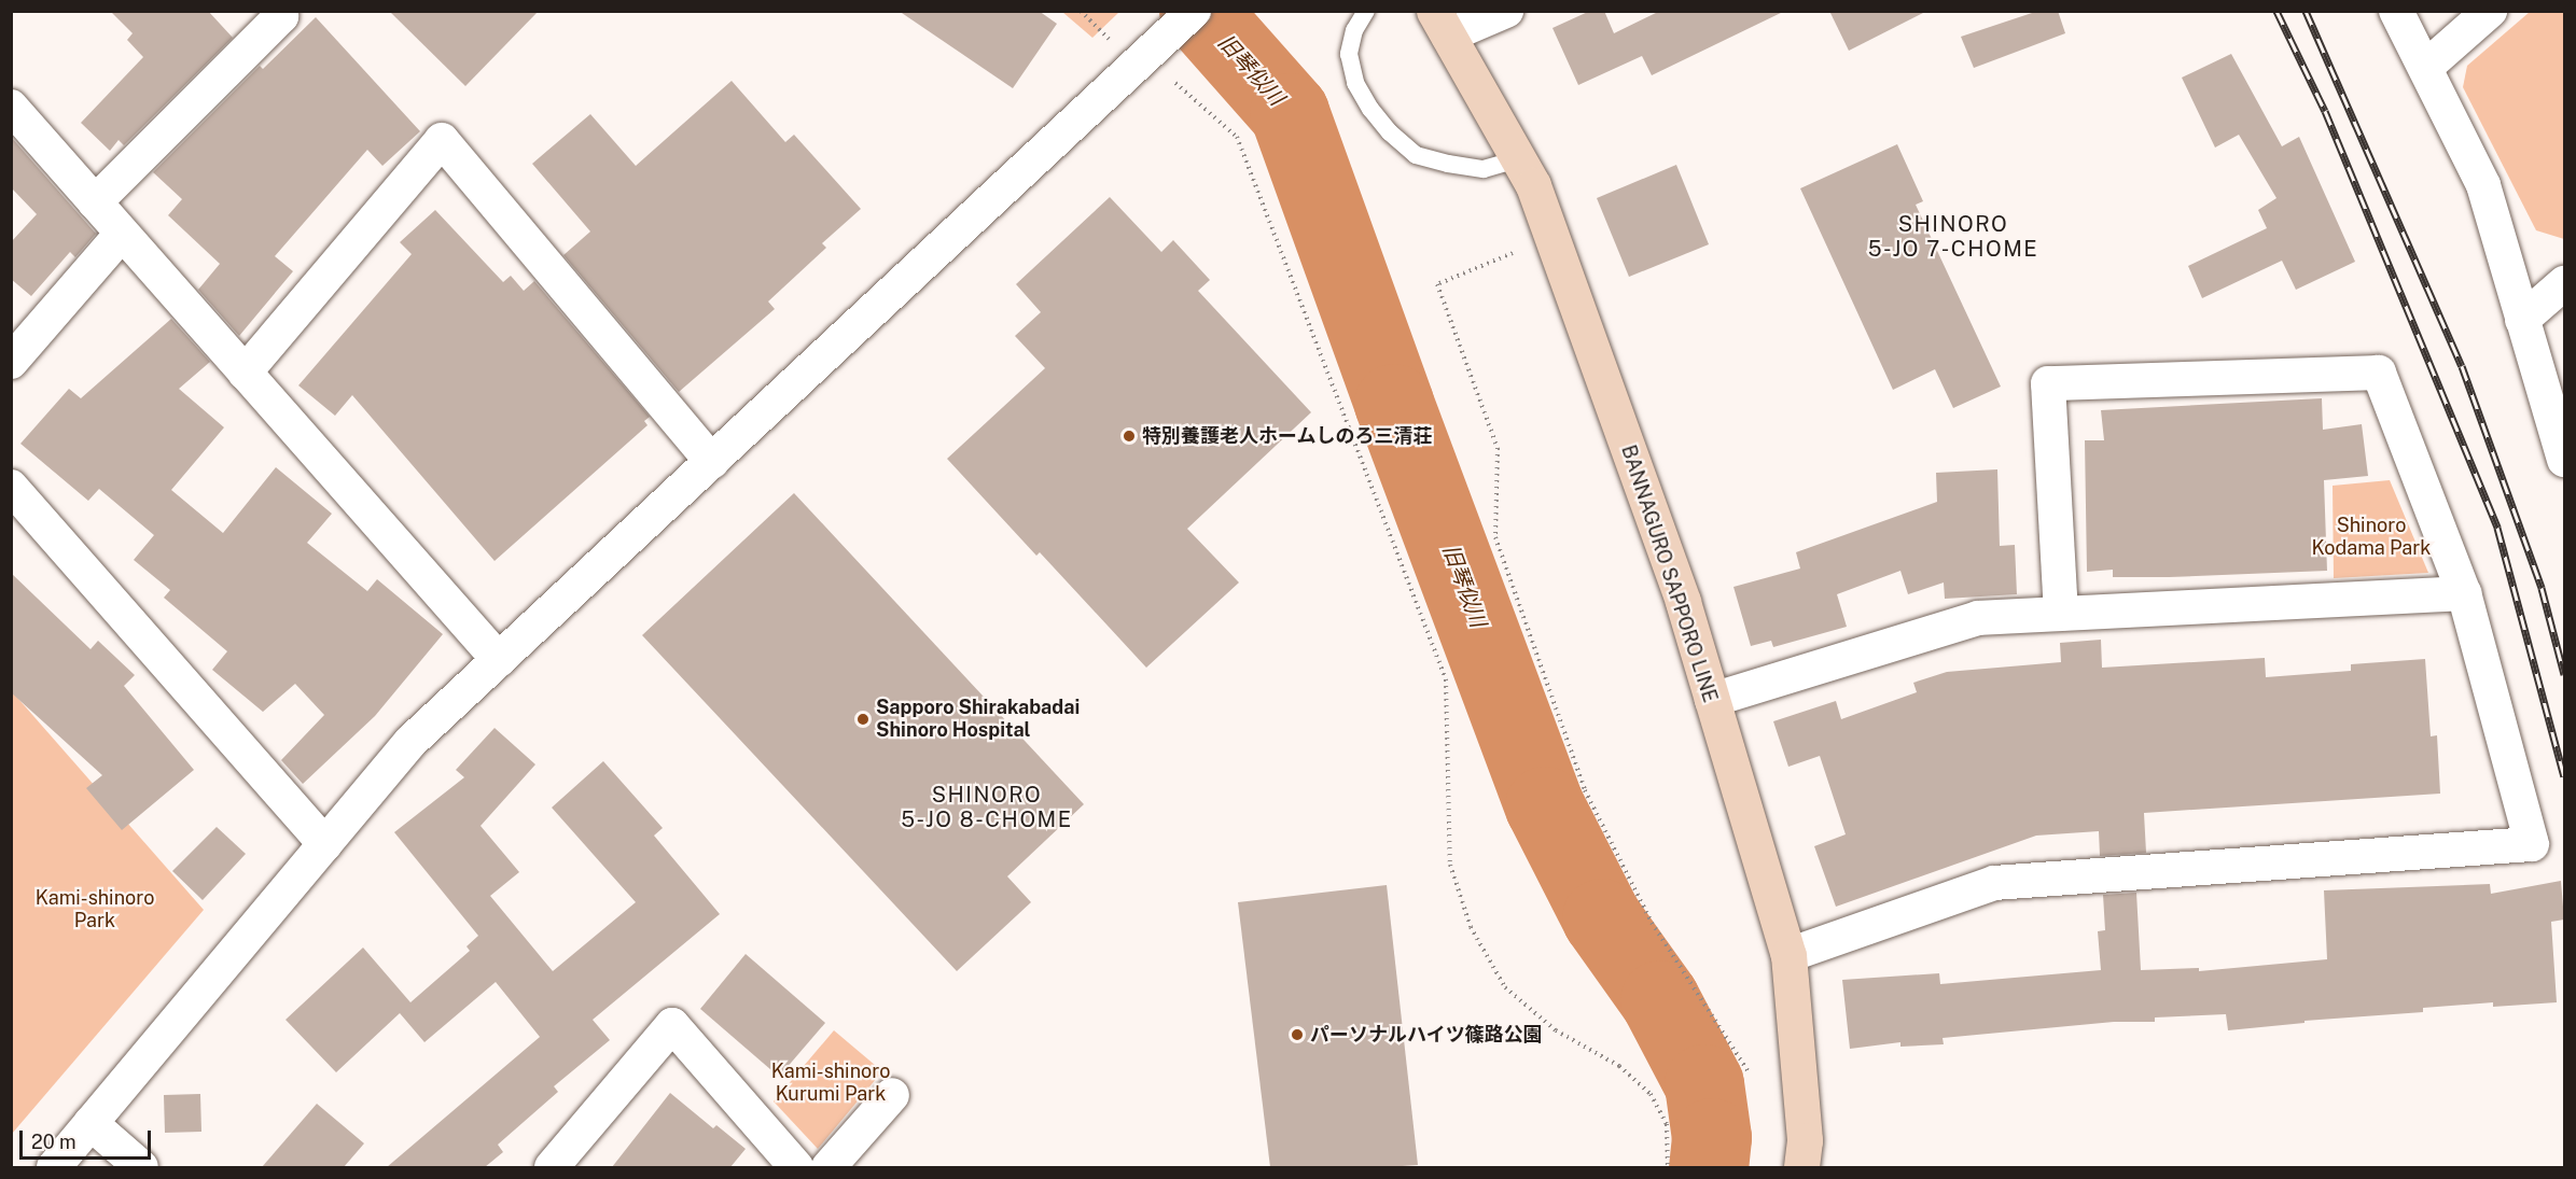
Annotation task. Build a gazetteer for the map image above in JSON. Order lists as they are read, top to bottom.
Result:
{
  "streets": {
    "main road": ["BANNAGURO SAPPORO LINE"]
  },
  "districts": ["SHINORO 5-JO 7-CHOME", "SHINORO 5-JO 8-CHOME"],
  "water": ["旧琴似川"],
  "parks": ["Shinoro Kodama Park", "Kami-shinoro Park", "Kami-shinoro Kurumi Park"],
  "places": ["特別養護老人ホームしのろ三清荘", "Sapporo Shirakabadai Shinoro Hospital", "パーソナルハイツ篠路公園"],
  "scale_bar": "20 m"
}
